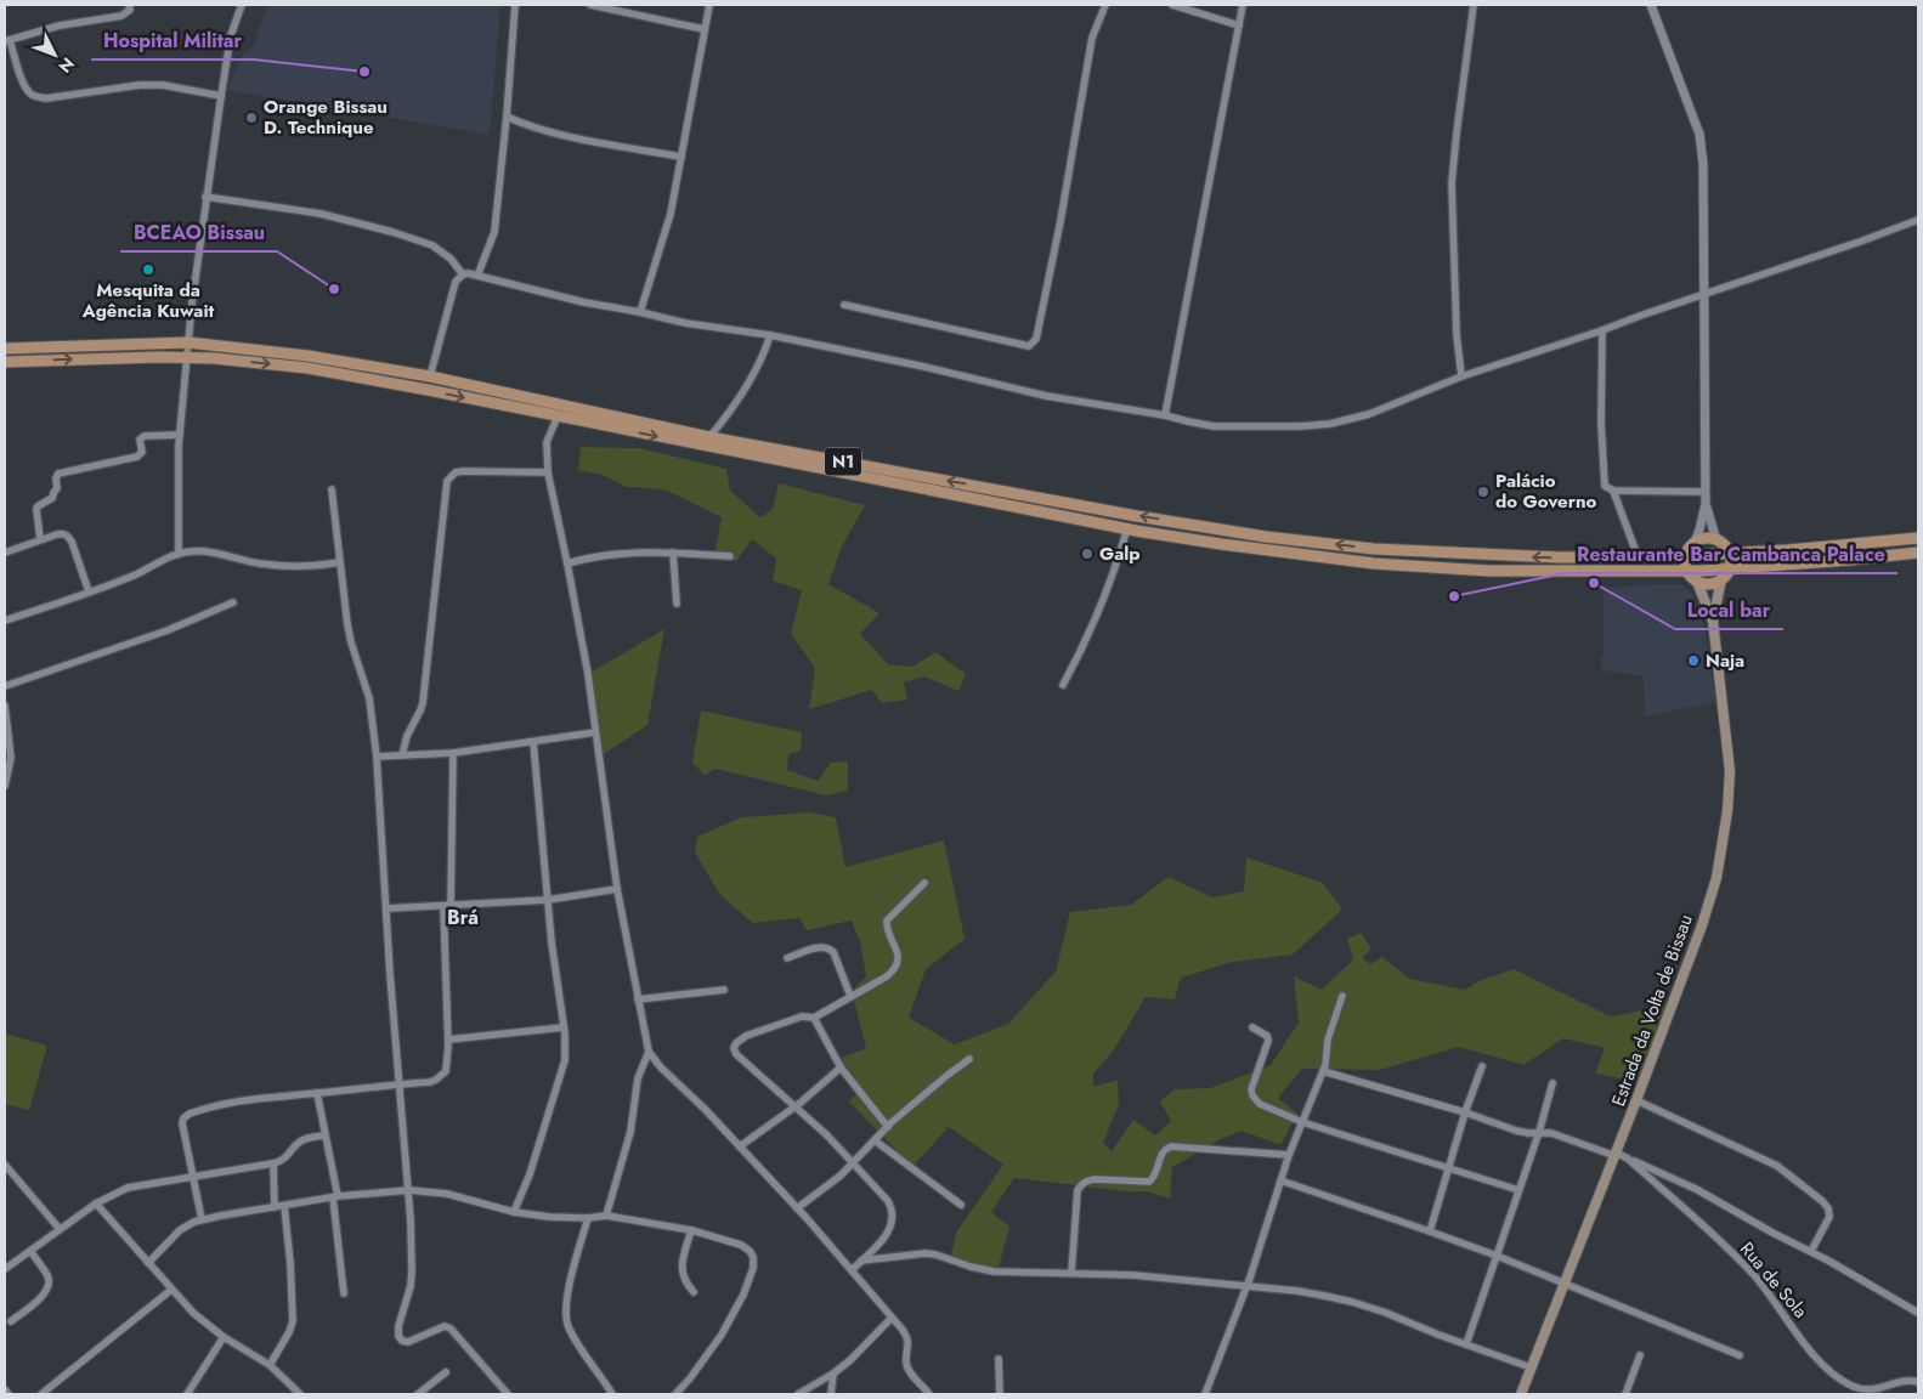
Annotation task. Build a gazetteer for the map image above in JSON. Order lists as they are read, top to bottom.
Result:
{
  "streets": {
    "main road": ["N1", "Estrada da Volta de Bissau"],
    "street": ["Rua de Sola"]
  },
  "crossings": [
    ["Estrada da Volta de Bissau", "Rua de Sola"]
  ],
  "districts": ["Brá"],
  "places": [
    "Hospital Militar",
    "Orange Bissau D. Technique",
    "Mesquita da Agência Kuwait",
    "BCEAO Bissau",
    "Palácio do Governo",
    "Galp",
    "Local bar",
    "Restaurante Bar Cambanca Palace",
    "Naja"
  ],
  "north": "bottom right"
}
